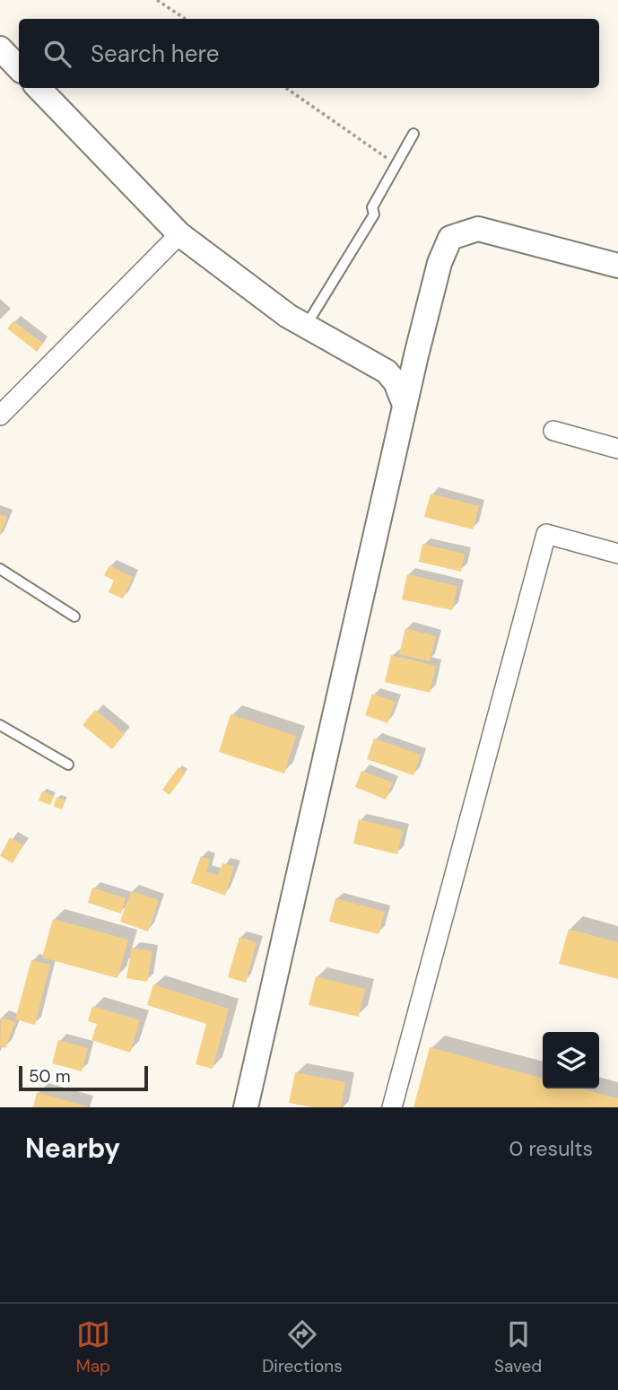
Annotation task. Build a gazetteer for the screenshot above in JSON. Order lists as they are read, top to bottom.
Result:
{
  "scale_bar": "50 m",
  "page": {
    "search": "Search here",
    "scale": "50 m",
    "heading": ["Nearby", "0 results"],
    "nav": ["Map", "Directions", "Saved"]
  }
}
